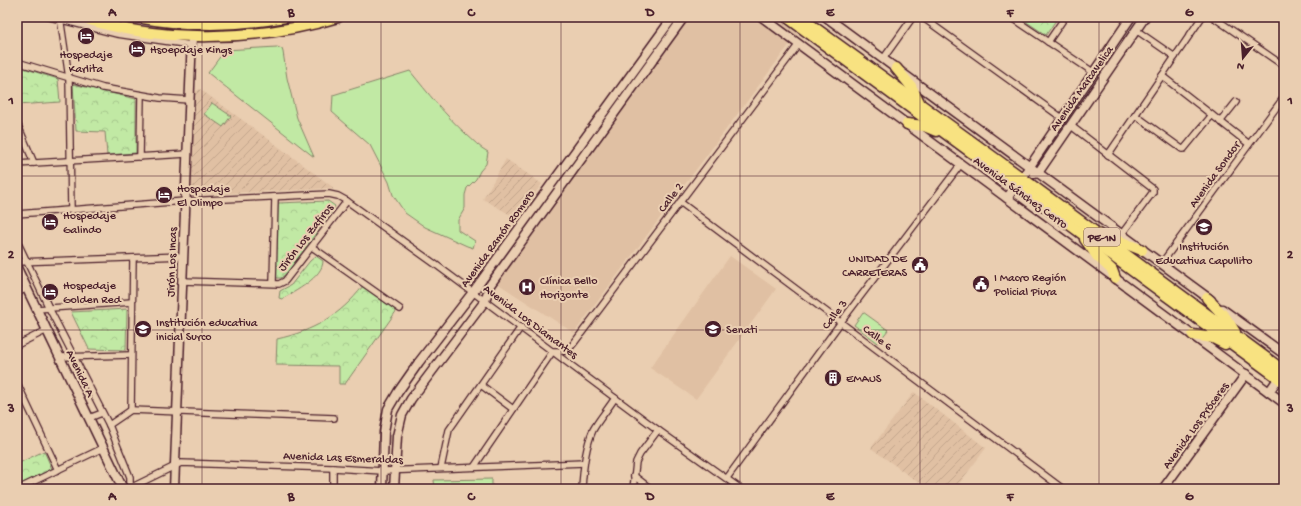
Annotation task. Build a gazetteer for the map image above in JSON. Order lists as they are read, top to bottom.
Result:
{
  "streets": {
    "highway": ["Avenida Sánchez Cerro", "PE-1N"],
    "street": [
      "Avenida Marcavelica",
      "Avenida Sondor",
      "Calle 2",
      "Jirón Los Zafiros",
      "Avenida Ramón Romero",
      "Jirón Los Incas",
      "Calle 3",
      "Avenida Los Diamantes",
      "Calle 6",
      "Avenida A",
      "Avenida Los Próceres",
      "Avenida Las Esmeraldas"
    ]
  },
  "crossings": [
    ["Avenida Marcavelica", "Avenida Sánchez Cerro"],
    ["Avenida Sondor", "Avenida Sánchez Cerro"],
    ["Avenida Sánchez Cerro", "Calle 2"],
    ["Avenida Sánchez Cerro", "Calle 3"],
    ["Avenida Sánchez Cerro", "Avenida Los Próceres"],
    ["Calle 2", "Avenida Los Diamantes"],
    ["Calle 2", "Calle 6"],
    ["Jirón Los Zafiros", "Jirón Los Incas"],
    ["Jirón Los Zafiros", "Avenida Los Diamantes"],
    ["Avenida Ramón Romero", "Avenida Los Diamantes"],
    ["Avenida Ramón Romero", "Avenida Las Esmeraldas"],
    ["Jirón Los Incas", "Avenida Los Diamantes"],
    ["Jirón Los Incas", "Avenida Las Esmeraldas"],
    ["Calle 3", "Avenida Los Diamantes"],
    ["Calle 3", "Calle 6"],
    ["Avenida A", "Avenida Las Esmeraldas"]
  ],
  "places": {
    "hotel": [
      "Hospedaje Karlita",
      "Hsoepdaje Kings",
      "Hospedaje El Olimpo",
      "Hospedaje Galindo",
      "Hospedaje Golden Red"
    ],
    "school or university": ["Institución Educativa Capullito", "Institución educativa inicial Surco", "Senati"],
    "public building": ["UNIDAD DE CARRETERAS", "I Macro Región Policial Piura"],
    "hospital": ["Clínica Bello Horizonte"],
    "building": ["EMAUS"]
  },
  "north": "bottom",
  "grid": {
    "columns": [
      "A",
      "B",
      "C",
      "D",
      "E",
      "F",
      "G"
    ],
    "rows": ["1", "2", "3"]
  }
}
